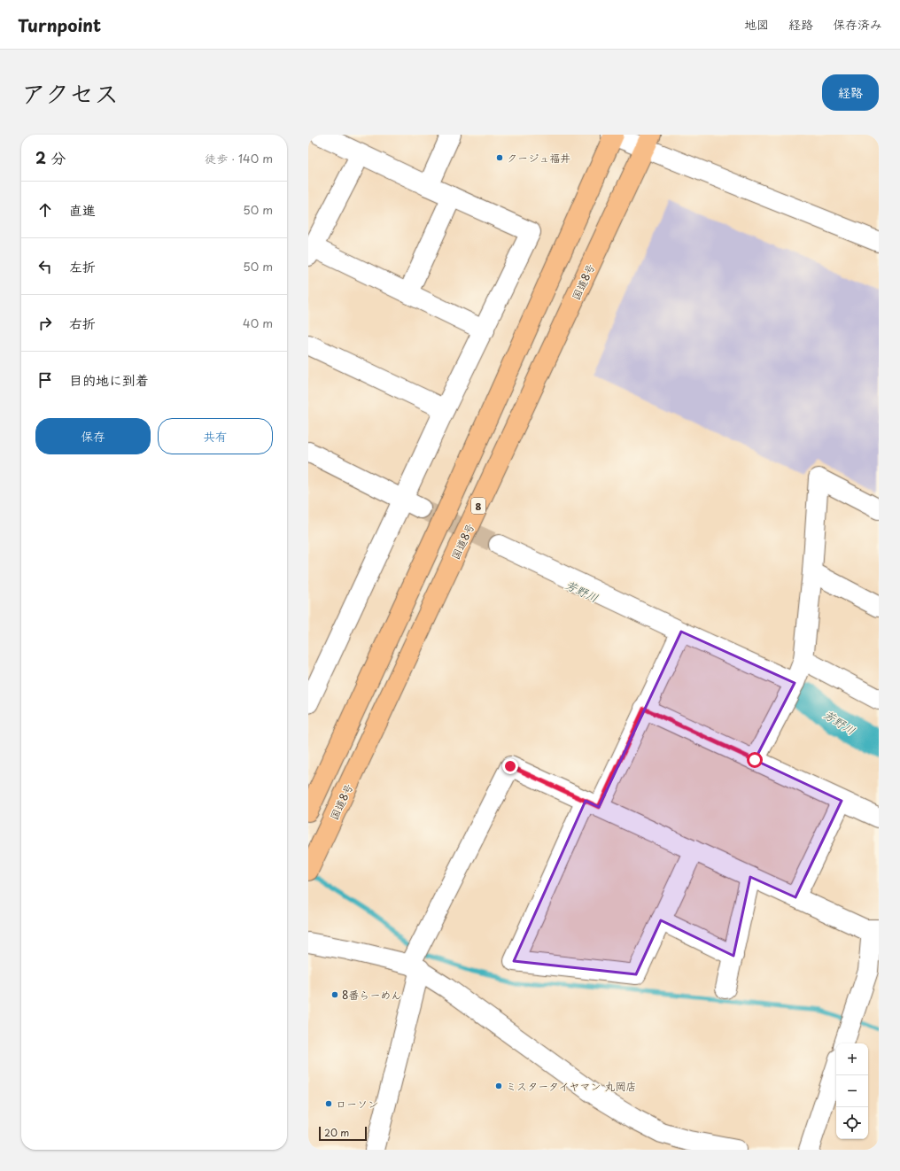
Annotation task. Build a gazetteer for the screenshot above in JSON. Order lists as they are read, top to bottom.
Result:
{
  "streets": {
    "highway": ["国道8号", "8"]
  },
  "water": ["芳野川"],
  "places": [
    "クージュ福井",
    "8番らーめん",
    "ミスタータイヤマン 丸岡店",
    "ローソン"
  ],
  "scale_bar": "20 m",
  "page": {
    "header": "Turnpoint",
    "nav": ["地図", "経路", "保存済み"],
    "title": "アクセス",
    "buttons": [
      "経路",
      ["保存", "共有"]
    ],
    "heading": ["2 分", "徒歩 · 140 m"],
    "list": [
      ["直進", "50 m"],
      ["左折", "50 m"],
      ["右折", "40 m"],
      "目的地に到着"
    ],
    "map_buttons": ["+", "−"],
    "scale": "20 m"
  }
}
